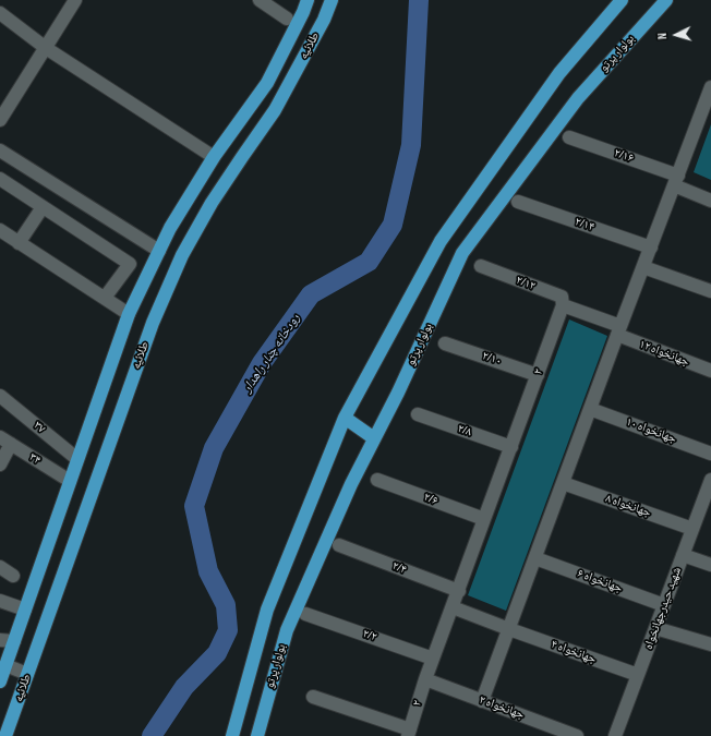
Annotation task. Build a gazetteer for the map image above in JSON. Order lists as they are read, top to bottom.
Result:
{
  "streets": {
    "main road": ["طلائیه", "بولوار پرتو"],
    "street": [
      "۲/۱۶",
      "۲/۱۴",
      "۲/۱۲",
      "جهانخواه ۱۲",
      "۲/۱۰",
      "۲",
      "۳۷",
      "۲/۸",
      "جهانخواه ۱۰",
      "۳۴",
      "۲/۶",
      "جهانخواه ۸",
      "۲/۴",
      "جهانخواه ۶",
      "شهید حیدرجهانخواه",
      "۲/۲",
      "جهانخواه ۴",
      "جهانخواه ۲"
    ]
  },
  "crossings": [
    ["طلائیه", "۳۷"],
    ["طلائیه", "۳۴"],
    ["۲/۱۲", "۲"],
    ["۲/۱۰", "۲"],
    ["۲", "۲/۸"],
    ["۲", "۲/۶"],
    ["۲", "۲/۴"],
    ["۲", "۲/۲"],
    ["۲", "جهانخواه ۴"],
    ["۲", "جهانخواه ۲"],
    ["جهانخواه ۸", "شهید حیدرجهانخواه"],
    ["جهانخواه ۶", "شهید حیدرجهانخواه"],
    ["شهید حیدرجهانخواه", "جهانخواه ۴"]
  ],
  "water": ["رودخانه چنار راهدار"],
  "north": "left"
}
